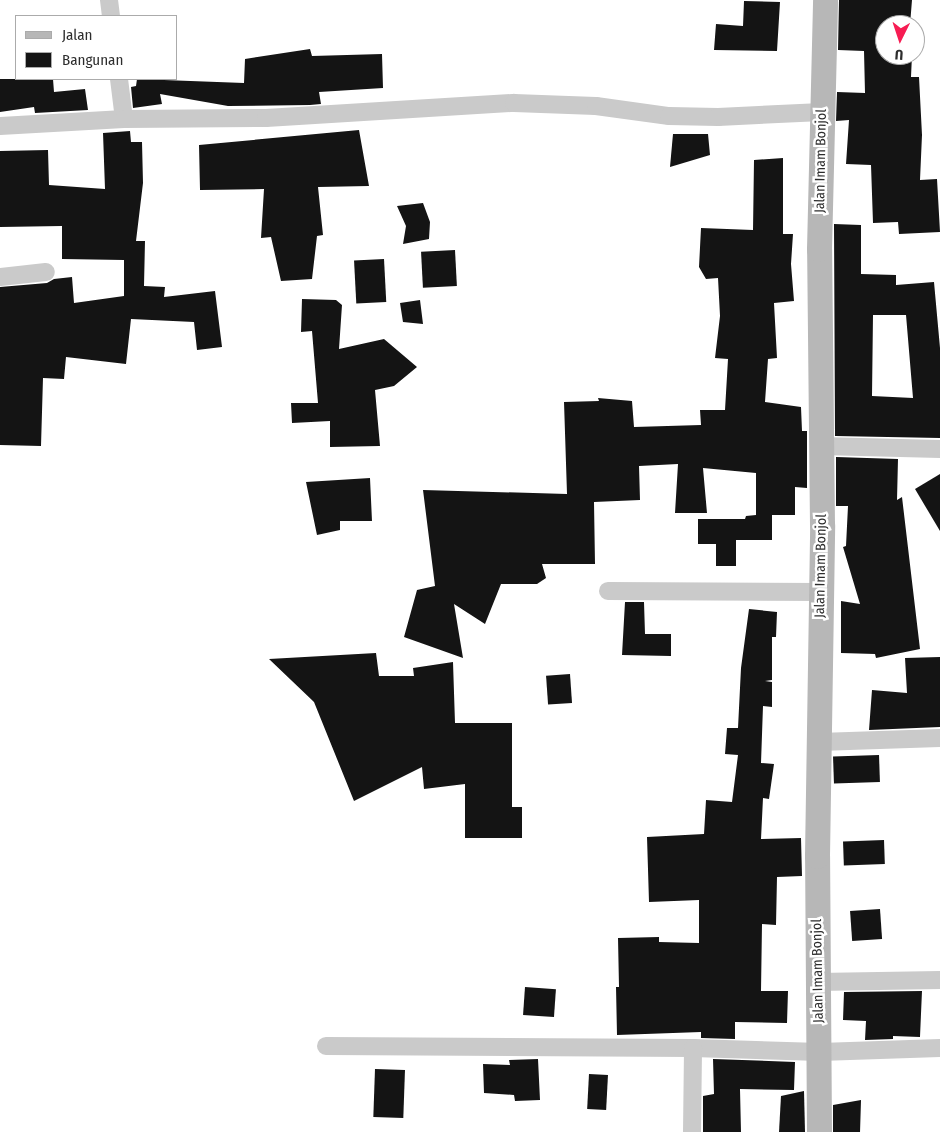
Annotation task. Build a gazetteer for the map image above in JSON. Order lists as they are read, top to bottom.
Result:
{
  "streets": {
    "main road": ["Jalan Imam Bonjol"]
  },
  "legend": ["Jalan", "Bangunan"],
  "north": "bottom"
}
